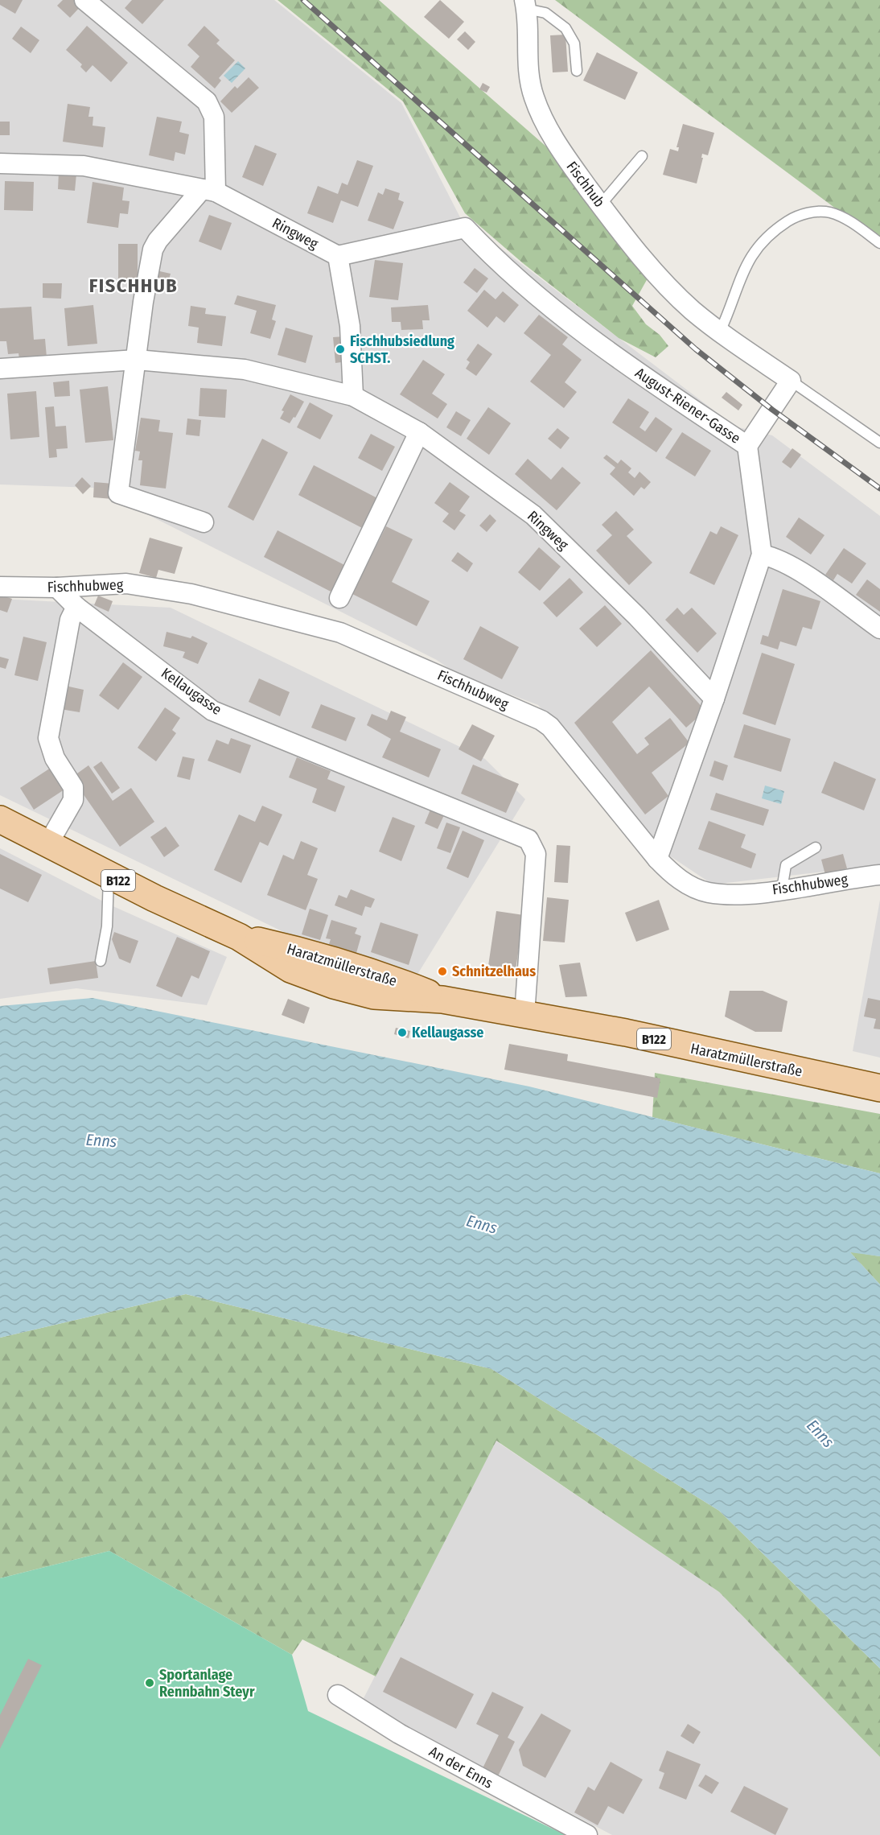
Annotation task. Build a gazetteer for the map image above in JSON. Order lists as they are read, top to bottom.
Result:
{
  "streets": {
    "main road": ["B122", "Haratzmüllerstraße"],
    "street": [
      "Fischhub",
      "Ringweg",
      "August-Riener-Gasse",
      "Fischhubweg",
      "Kellaugasse",
      "An der Enns"
    ]
  },
  "crossings": [
    ["Ringweg", "August-Riener-Gasse"],
    ["August-Riener-Gasse", "Fischhubweg"],
    ["Fischhubweg", "Kellaugasse"],
    ["Fischhubweg", "Haratzmüllerstraße"],
    ["Kellaugasse", "Haratzmüllerstraße"]
  ],
  "districts": ["FISCHHUB"],
  "water": ["Enns"],
  "places": [
    "Fischhubsiedlung SCHST.",
    "Schnitzelhaus",
    "Kellaugasse",
    "Sportanlage Rennbahn Steyr"
  ]
}
